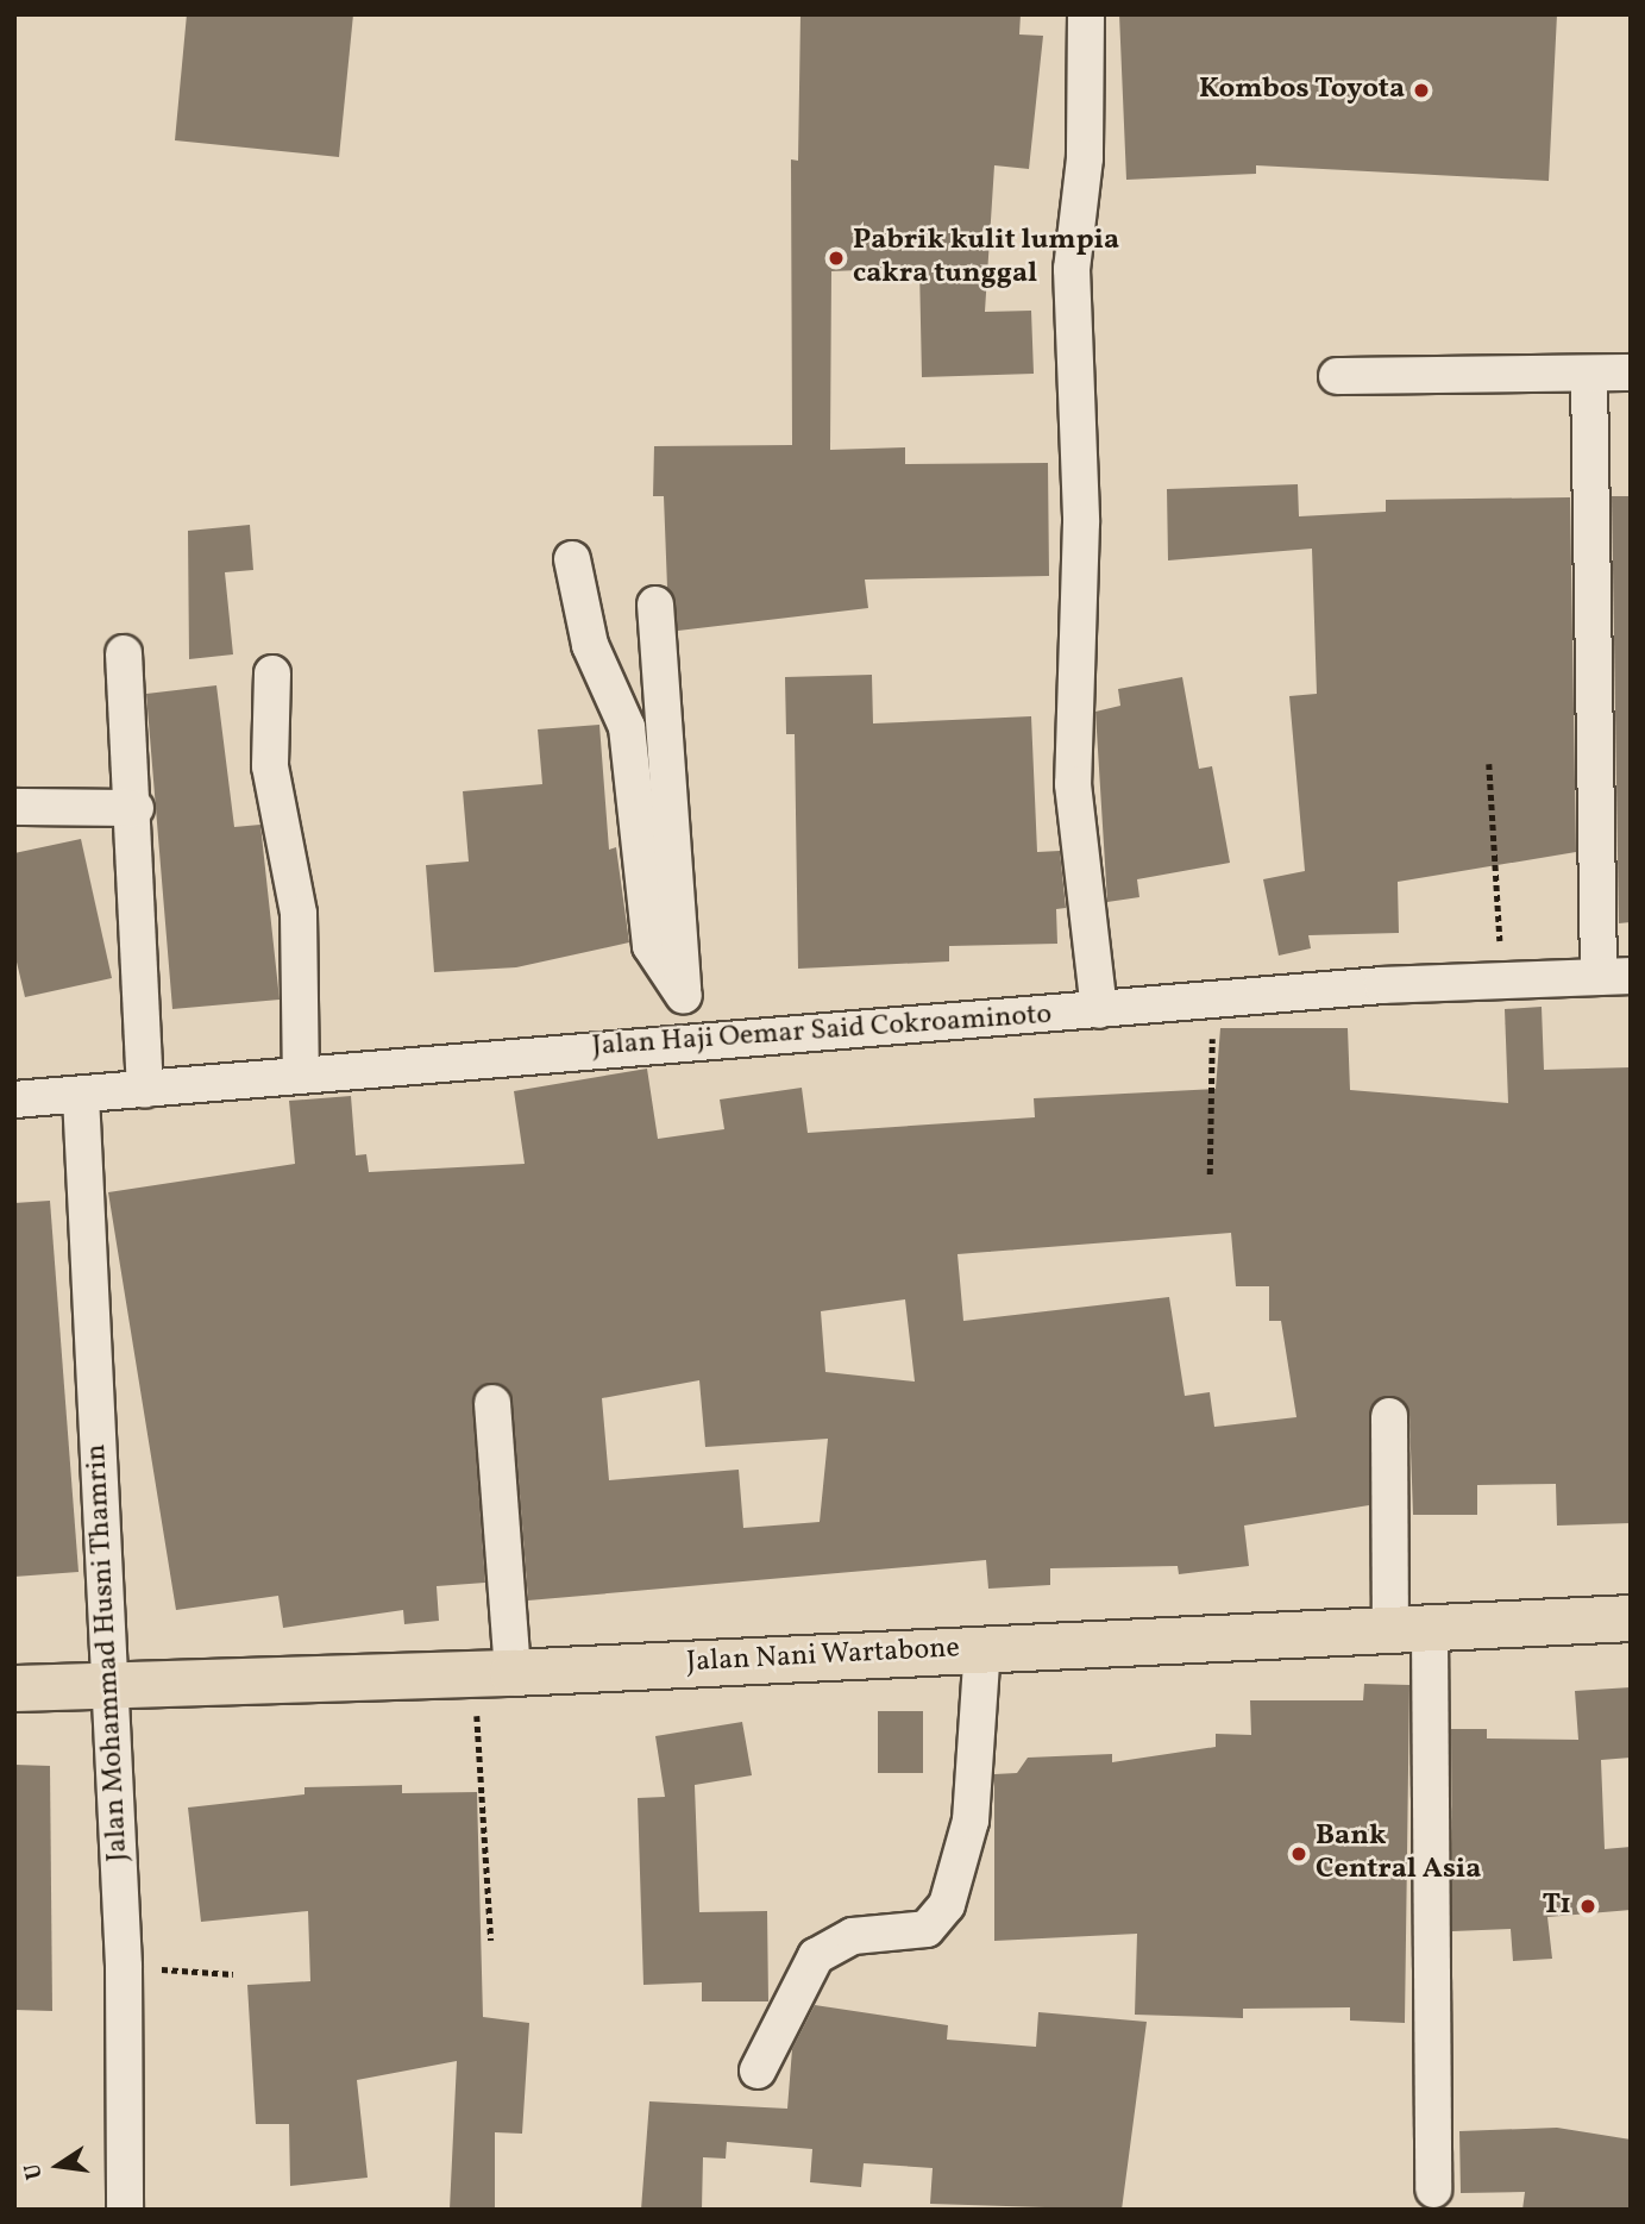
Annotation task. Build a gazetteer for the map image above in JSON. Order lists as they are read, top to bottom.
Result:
{
  "streets": {
    "main road": ["Jalan Nani Wartabone"],
    "street": ["Jalan Haji Oemar Said Cokroaminoto", "Jalan Mohammad Husni Thamrin"]
  },
  "crossings": [
    ["Jalan Haji Oemar Said Cokroaminoto", "Jalan Mohammad Husni Thamrin"],
    ["Jalan Mohammad Husni Thamrin", "Jalan Nani Wartabone"]
  ],
  "places": [
    "Kombos Toyota",
    "Pabrik kulit lumpia cakra tunggal",
    "Bank Central Asia",
    "T1"
  ],
  "north": "left"
}
